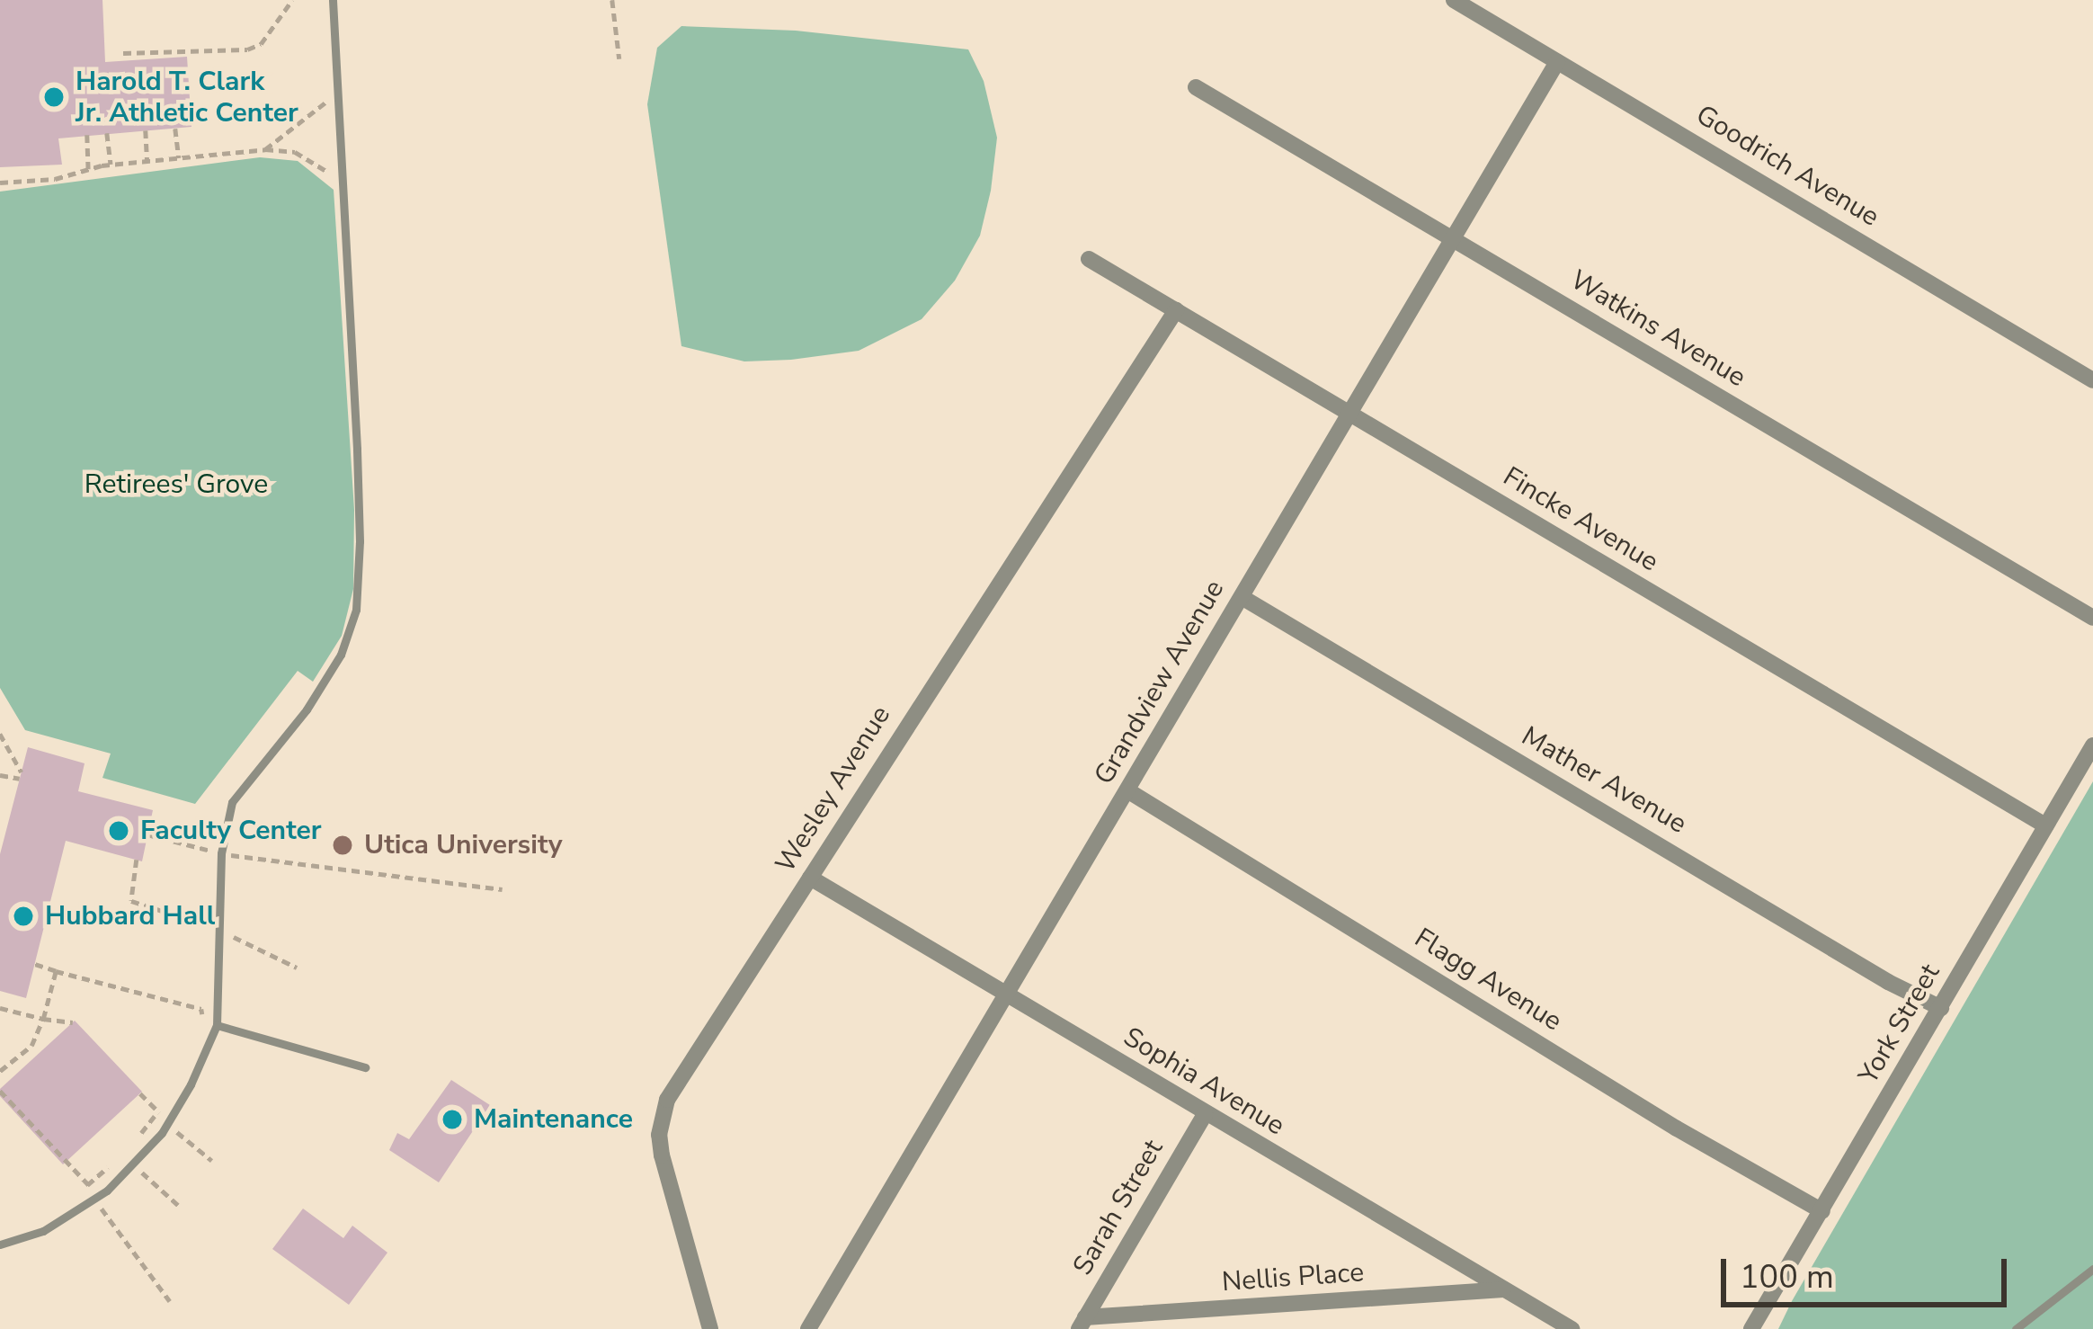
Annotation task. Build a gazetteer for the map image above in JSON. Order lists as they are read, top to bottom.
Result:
{
  "streets": {
    "street": [
      "Goodrich Avenue",
      "Watkins Avenue",
      "Fincke Avenue",
      "Grandview Avenue",
      "Mather Avenue",
      "Wesley Avenue",
      "Flagg Avenue",
      "York Street",
      "Sophia Avenue",
      "Sarah Street",
      "Nellis Place"
    ]
  },
  "crossings": [
    ["Goodrich Avenue", "Grandview Avenue"],
    ["Watkins Avenue", "Grandview Avenue"],
    ["Fincke Avenue", "Grandview Avenue"],
    ["Fincke Avenue", "Wesley Avenue"],
    ["Fincke Avenue", "York Street"],
    ["Grandview Avenue", "Mather Avenue"],
    ["Grandview Avenue", "Flagg Avenue"],
    ["Grandview Avenue", "Sophia Avenue"],
    ["Mather Avenue", "York Street"],
    ["Wesley Avenue", "Sophia Avenue"],
    ["Flagg Avenue", "York Street"],
    ["Sophia Avenue", "Sarah Street"],
    ["Sophia Avenue", "Nellis Place"],
    ["Sarah Street", "Nellis Place"]
  ],
  "parks": ["Retirees' Grove"],
  "places": [
    "Harold T. Clark Jr. Athletic Center",
    "Faculty Center",
    "Utica University",
    "Hubbard Hall",
    "Maintenance"
  ],
  "scale_bar": "100 m"
}
